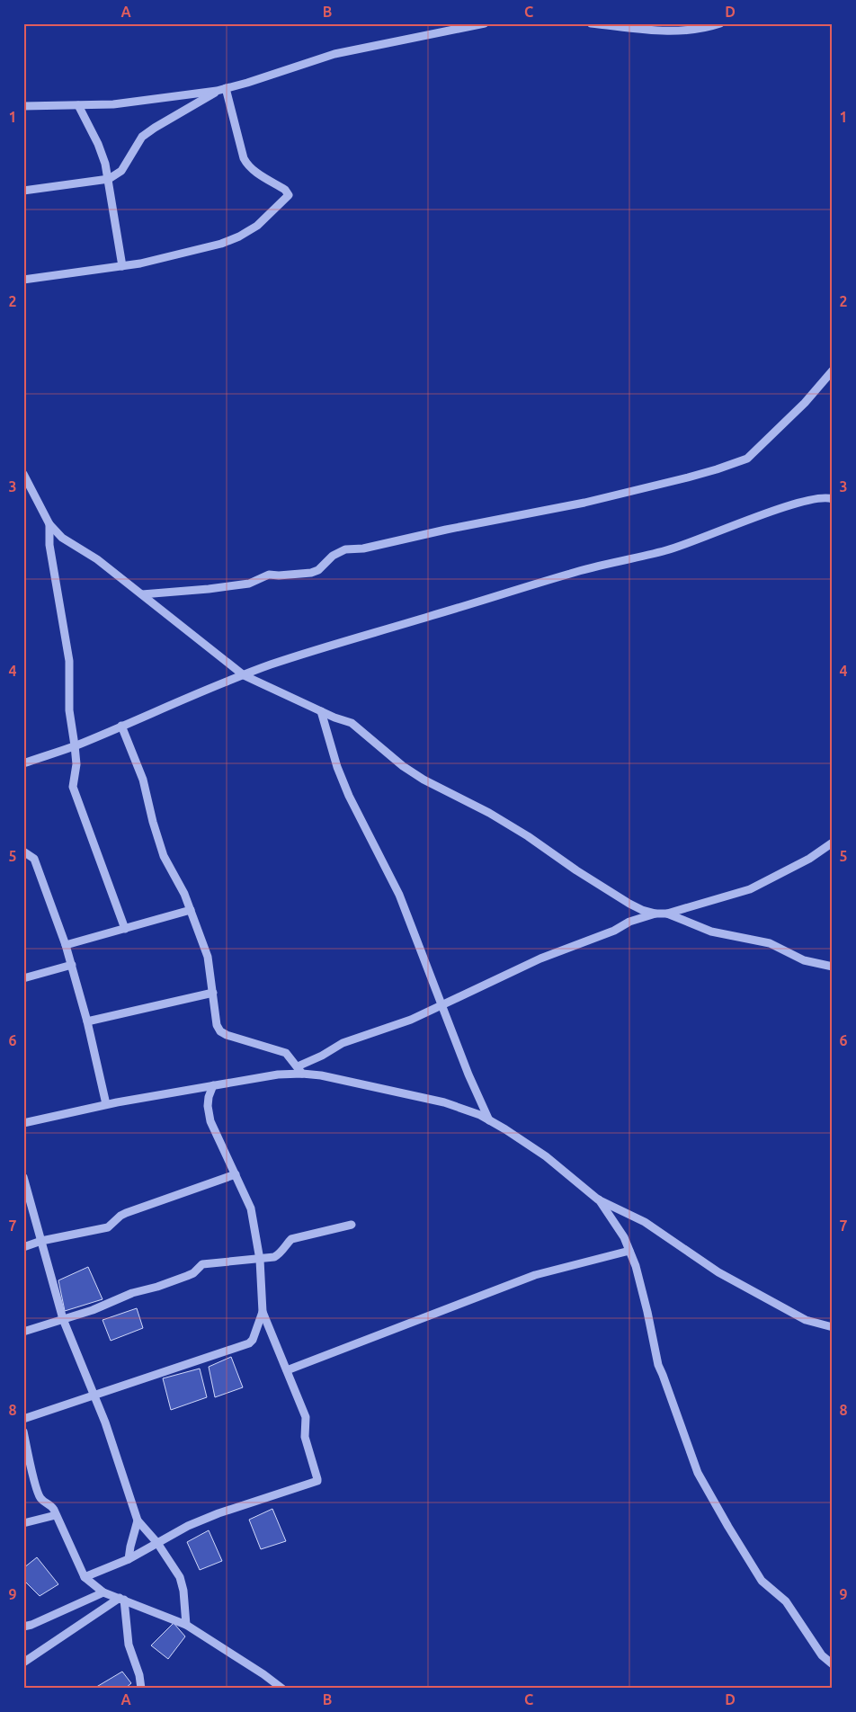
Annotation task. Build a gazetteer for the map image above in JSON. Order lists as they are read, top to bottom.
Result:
{
  "grid": {
    "columns": [
      "A",
      "B",
      "C",
      "D"
    ],
    "rows": [
      "1",
      "2",
      "3",
      "4",
      "5",
      "6",
      "7",
      "8",
      "9"
    ]
  }
}
